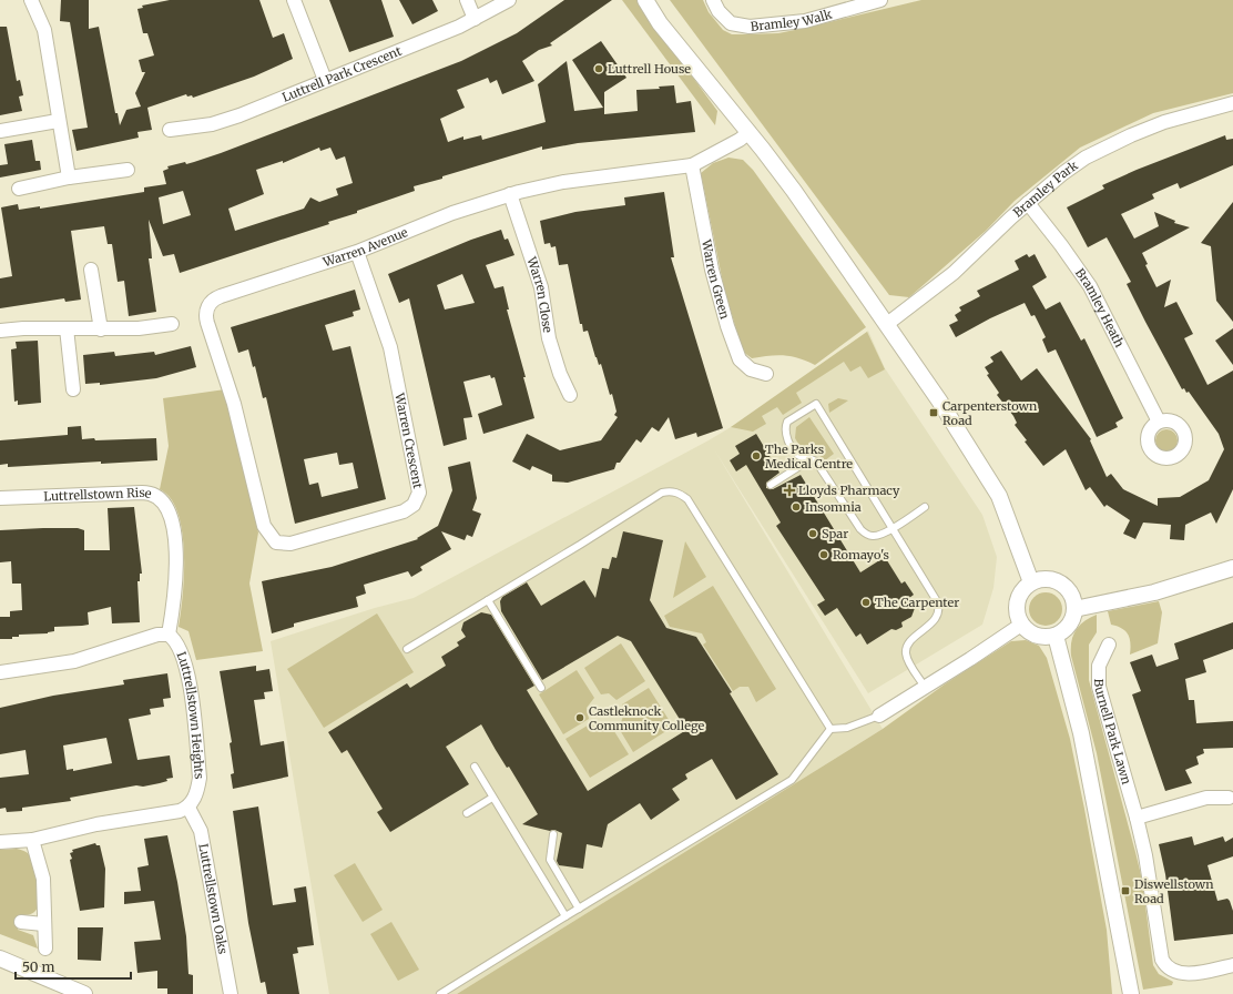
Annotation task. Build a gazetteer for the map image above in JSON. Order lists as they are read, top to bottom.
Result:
{
  "streets": {
    "street": [
      "Bramley Walk",
      "Luttrell Park Crescent",
      "Bramley Park",
      "Warren Avenue",
      "Warren Green",
      "Warren Close",
      "Bramley Heath",
      "Warren Crescent",
      "Luttrellstown Rise",
      "Luttrellstown Heights",
      "Burnell Park Lawn",
      "Luttrellstown Oaks"
    ]
  },
  "crossings": [
    ["Bramley Park", "Bramley Heath"],
    ["Warren Avenue", "Warren Green"],
    ["Warren Avenue", "Warren Close"],
    ["Warren Avenue", "Warren Crescent"],
    ["Luttrellstown Rise", "Luttrellstown Heights"],
    ["Luttrellstown Heights", "Luttrellstown Oaks"]
  ],
  "places": {
    "other": [
      "Luttrell House",
      "The Parks Medical Centre",
      "Insomnia",
      "Spar",
      "Romayo's",
      "The Carpenter",
      "Castleknock Community College"
    ],
    "transit": ["Carpenterstown Road", "Diswellstown Road"],
    "health": ["Lloyds Pharmacy"]
  },
  "scale_bar": "50 m"
}
